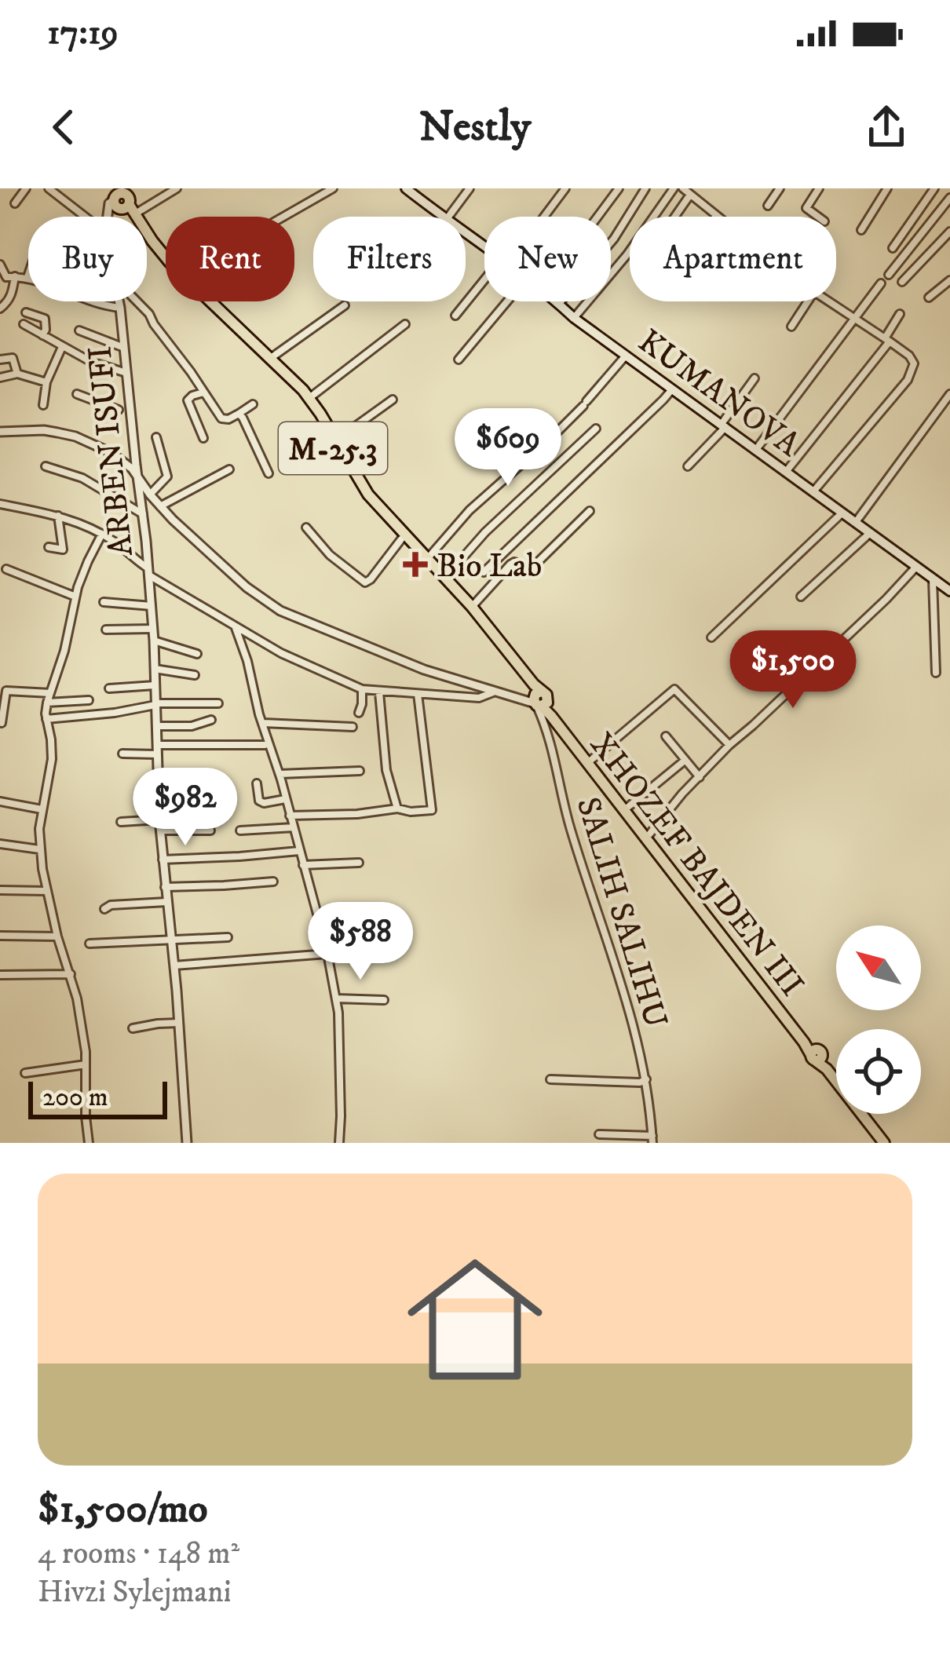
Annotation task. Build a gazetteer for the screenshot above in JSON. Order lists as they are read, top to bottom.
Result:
{
  "streets": {
    "main road": ["KUMANOVA", "M-25.3", "XHOZEF BAJDEN III"],
    "street": ["ARBEN ISUFI", "SALIH SALIHU"]
  },
  "crossings": [
    ["M-25.3", "XHOZEF BAJDEN III"],
    ["M-25.3", "SALIH SALIHU"],
    ["XHOZEF BAJDEN III", "SALIH SALIHU"]
  ],
  "places": {
    "health": ["Bio Lab"]
  },
  "scale_bar": "200 m",
  "north": "top left",
  "page": {
    "status": "17:19",
    "header": "Nestly",
    "chip": [
      "Buy",
      "Rent",
      "Filters",
      "New",
      "Apartment"
    ],
    "price": [
      "$609",
      "$1,500",
      "$982",
      "$588"
    ],
    "scale": "200 m",
    "list": [
      {
        "name": "$1,500/mo",
        "note": "4 rooms · 148 m² · Hivzi Sylejmani"
      }
    ]
  }
}
